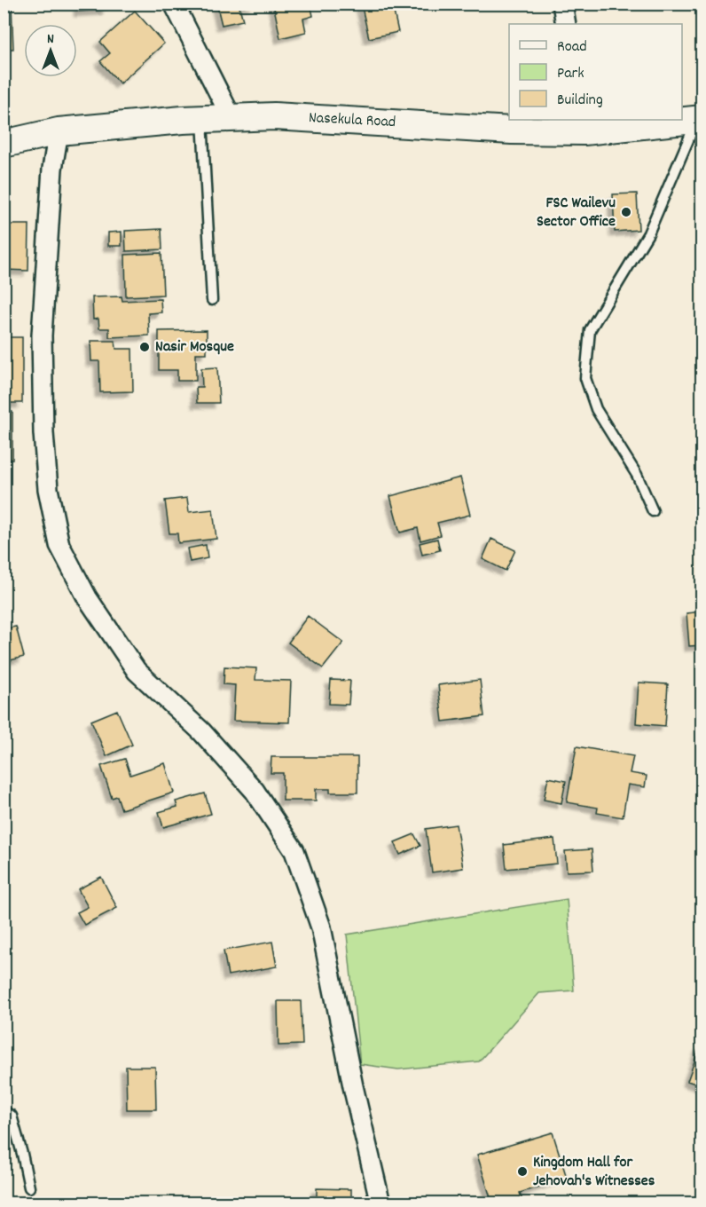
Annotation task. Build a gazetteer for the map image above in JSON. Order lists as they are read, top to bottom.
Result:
{
  "streets": {
    "main road": ["Nasekula Road"]
  },
  "places": ["FSC Wailevu Sector Office", "Nasir Mosque", "Kingdom Hall for Jehovah's Witnesses"],
  "legend": ["Road", "Park", "Building"],
  "north": "top"
}
